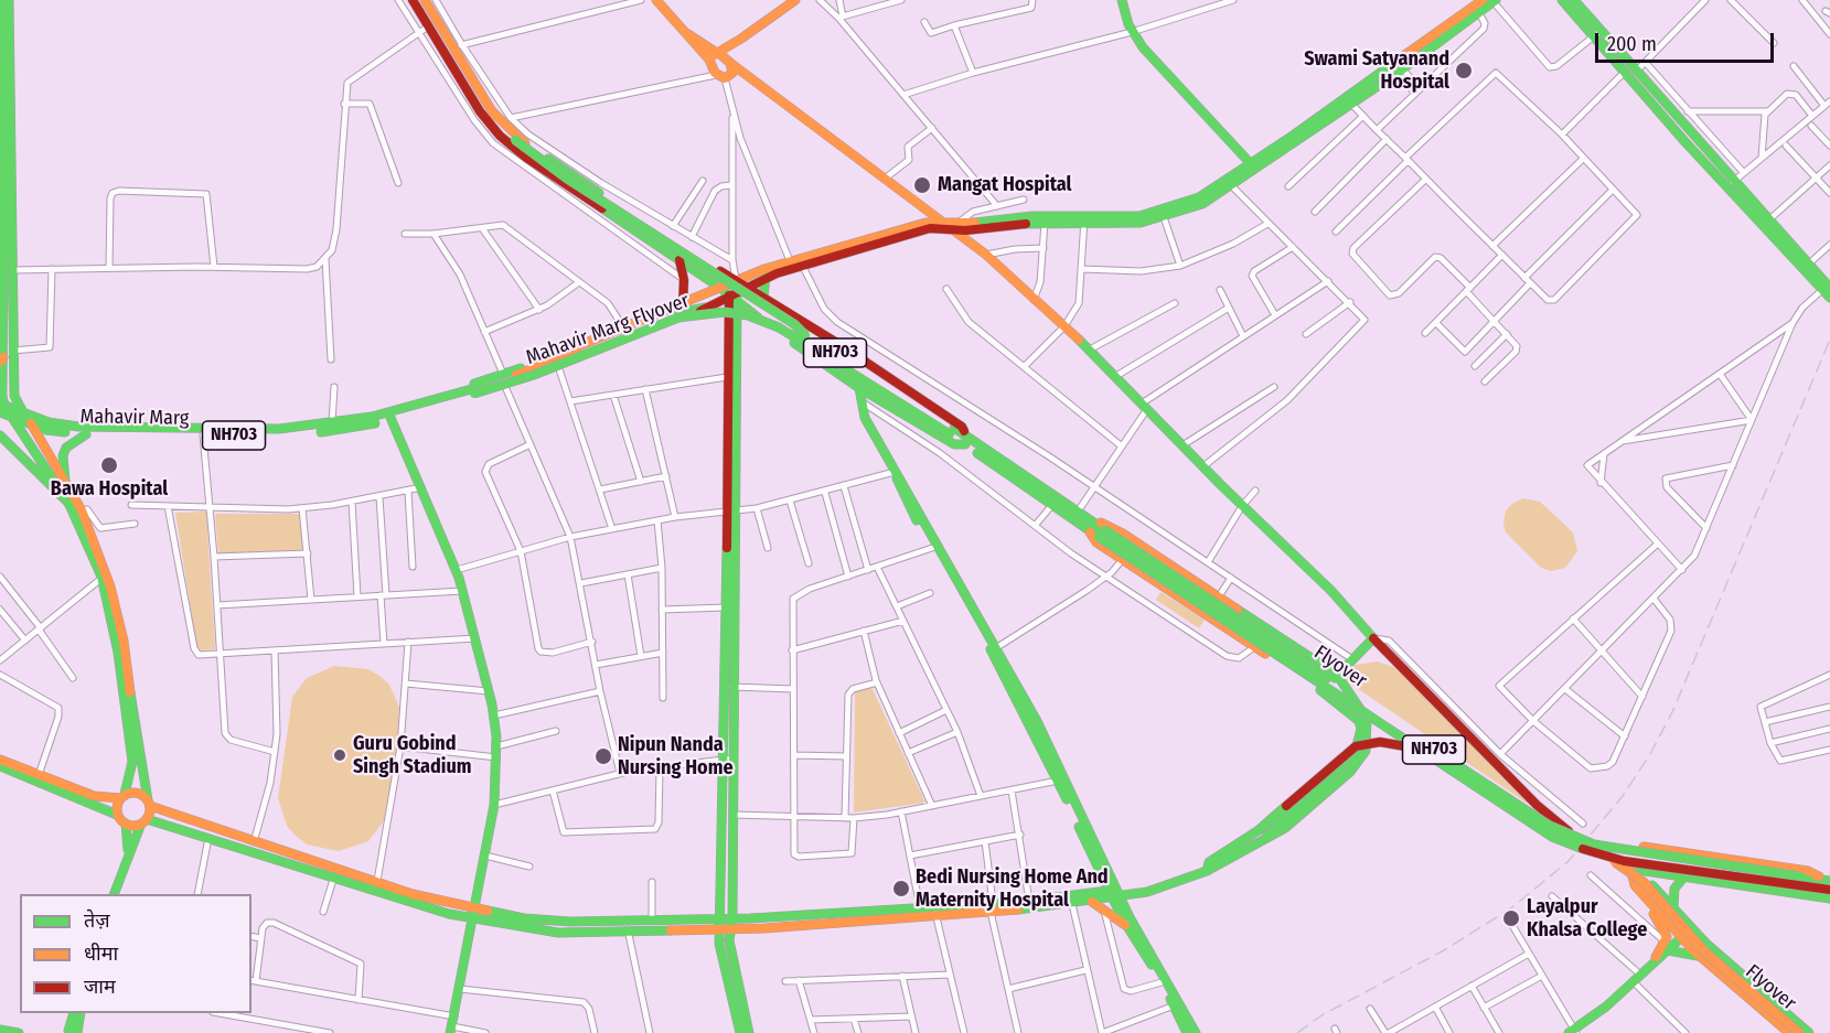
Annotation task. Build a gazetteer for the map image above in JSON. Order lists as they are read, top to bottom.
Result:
{
  "streets": {
    "main road": [
      "Mahavir Marg Flyover",
      "NH703",
      "Mahavir Marg",
      "Flyover"
    ]
  },
  "crossings": [
    ["Mahavir Marg Flyover", "NH703"],
    ["Mahavir Marg Flyover", "Mahavir Marg"],
    ["NH703", "Flyover"]
  ],
  "places": [
    "Swami Satyanand Hospital",
    "Mangat Hospital",
    "Bawa Hospital",
    "Guru Gobind Singh Stadium",
    "Nipun Nanda Nursing Home",
    "Bedi Nursing Home And Maternity Hospital",
    "Layalpur Khalsa College"
  ],
  "legend": ["तेज़", "धीमा", "जाम"],
  "scale_bar": "200 m"
}
